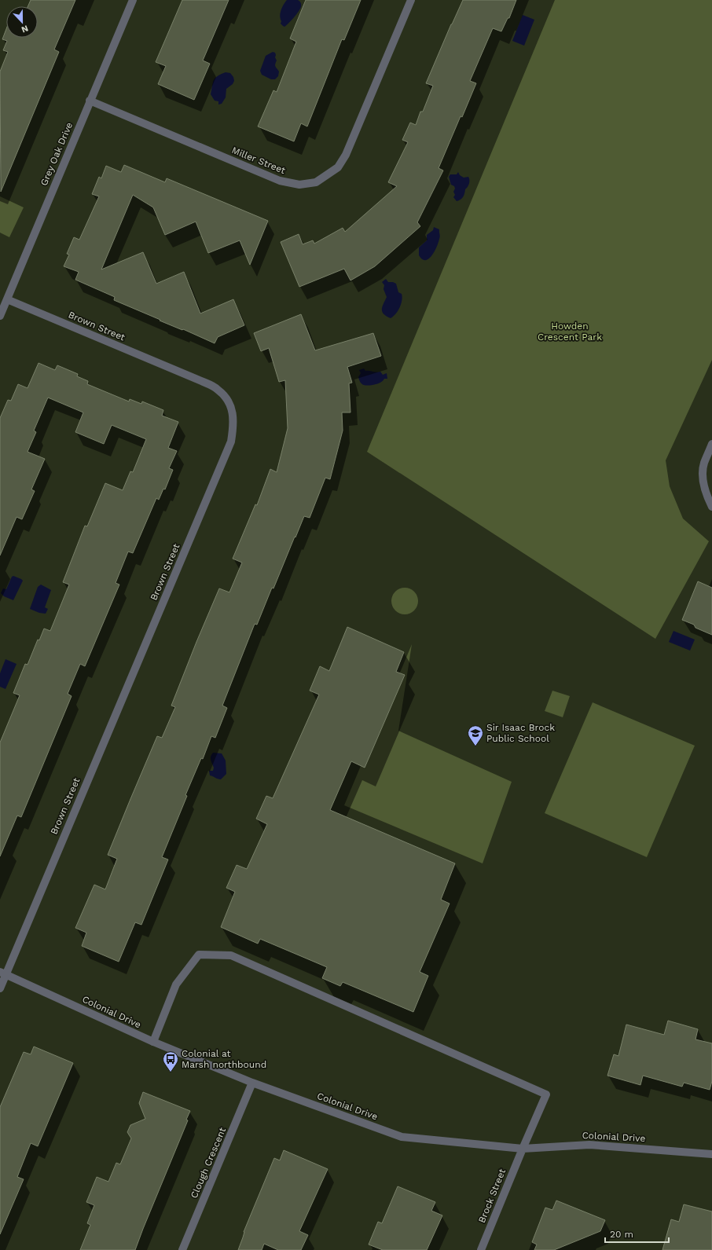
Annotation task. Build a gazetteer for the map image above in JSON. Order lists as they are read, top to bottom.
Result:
{
  "streets": {
    "street": [
      "Grey Oak Drive",
      "Miller Street",
      "Brown Street",
      "Colonial Drive",
      "Clough Crescent",
      "Brock Street"
    ]
  },
  "crossings": [
    ["Grey Oak Drive", "Miller Street"],
    ["Grey Oak Drive", "Brown Street"],
    ["Brown Street", "Colonial Drive"],
    ["Colonial Drive", "Clough Crescent"],
    ["Colonial Drive", "Brock Street"]
  ],
  "parks": ["Howden Crescent Park"],
  "places": {
    "school or university": ["Sir Isaac Brock Public School"],
    "bus stop": ["Colonial at Marsh northbound"]
  },
  "scale_bar": "20 m",
  "north": "bottom"
}
